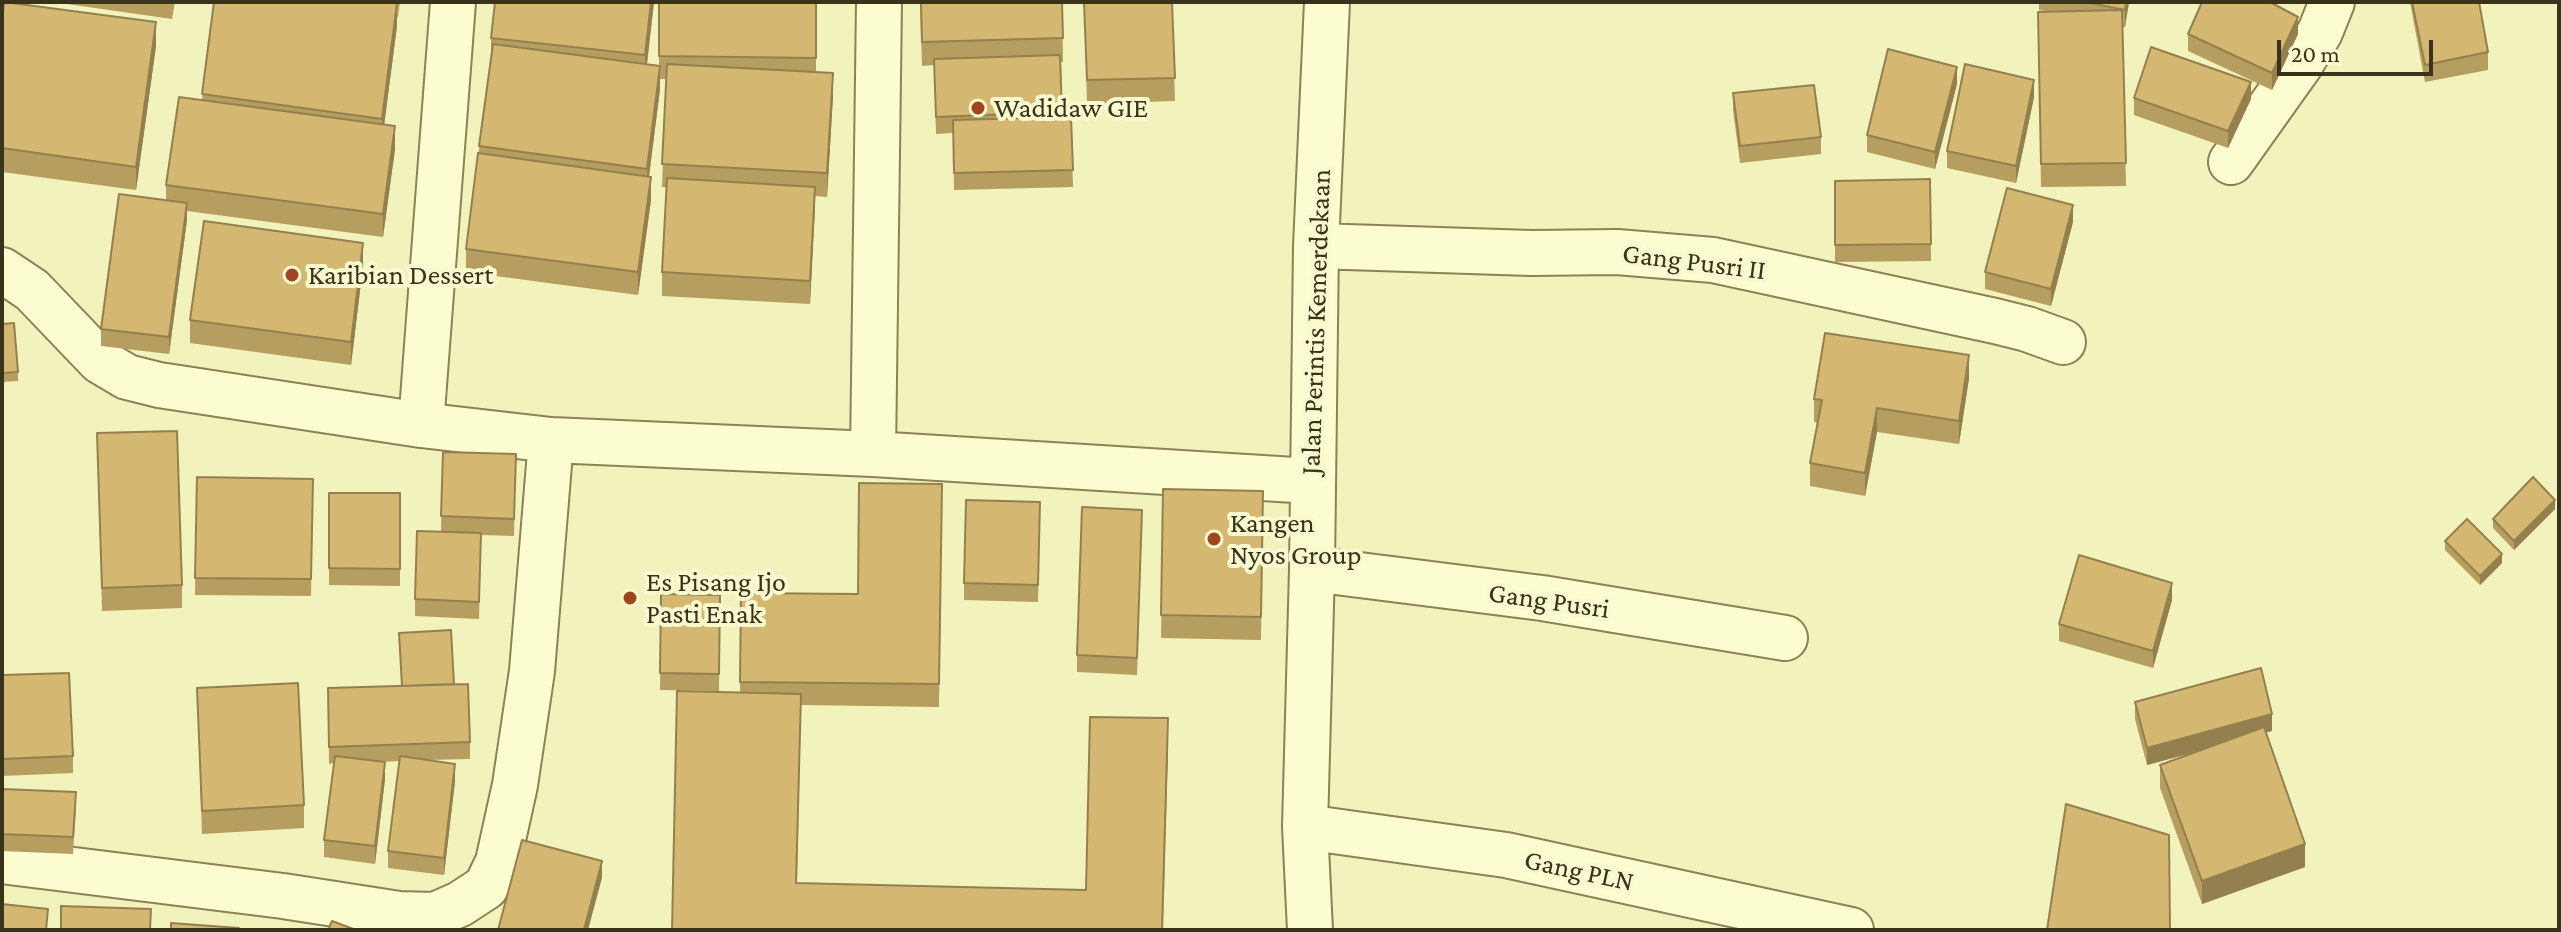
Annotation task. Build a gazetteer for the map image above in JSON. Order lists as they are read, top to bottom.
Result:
{
  "streets": {
    "street": [
      "Gang Pusri II",
      "Jalan Perintis Kemerdekaan",
      "Gang Pusri",
      "Gang PLN"
    ]
  },
  "crossings": [
    ["Gang Pusri II", "Jalan Perintis Kemerdekaan"],
    ["Jalan Perintis Kemerdekaan", "Gang Pusri"],
    ["Jalan Perintis Kemerdekaan", "Gang PLN"]
  ],
  "places": [
    "Wadidaw GIE",
    "Karibian Dessert",
    "Kangen Nyos Group",
    "Es Pisang Ijo Pasti Enak"
  ],
  "scale_bar": "20 m"
}
